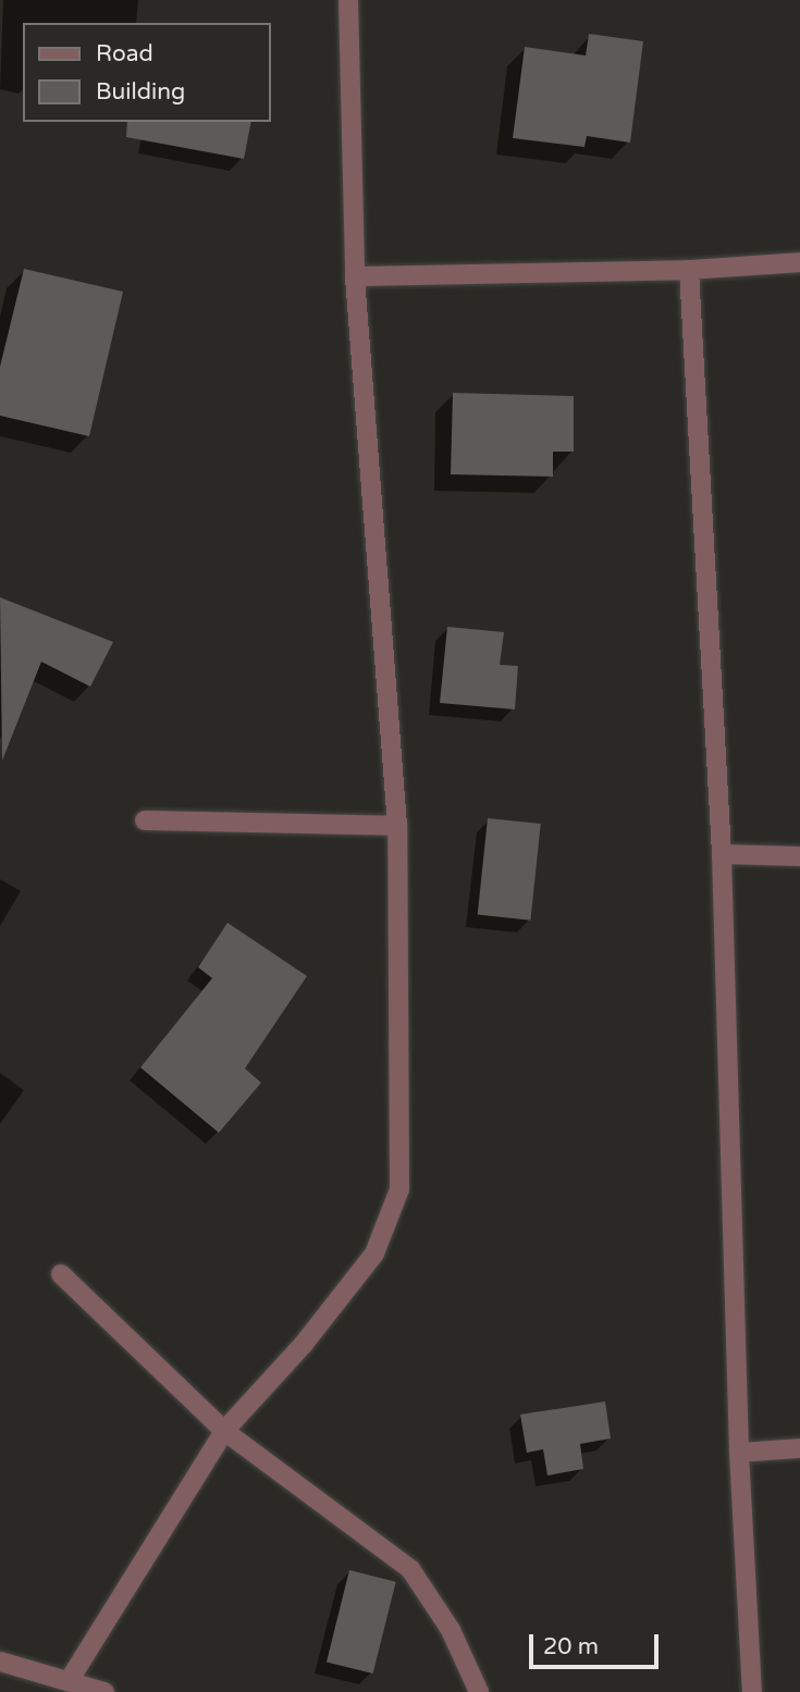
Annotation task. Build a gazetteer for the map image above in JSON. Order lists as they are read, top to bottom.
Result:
{
  "legend": ["Road", "Building"],
  "scale_bar": "20 m"
}
